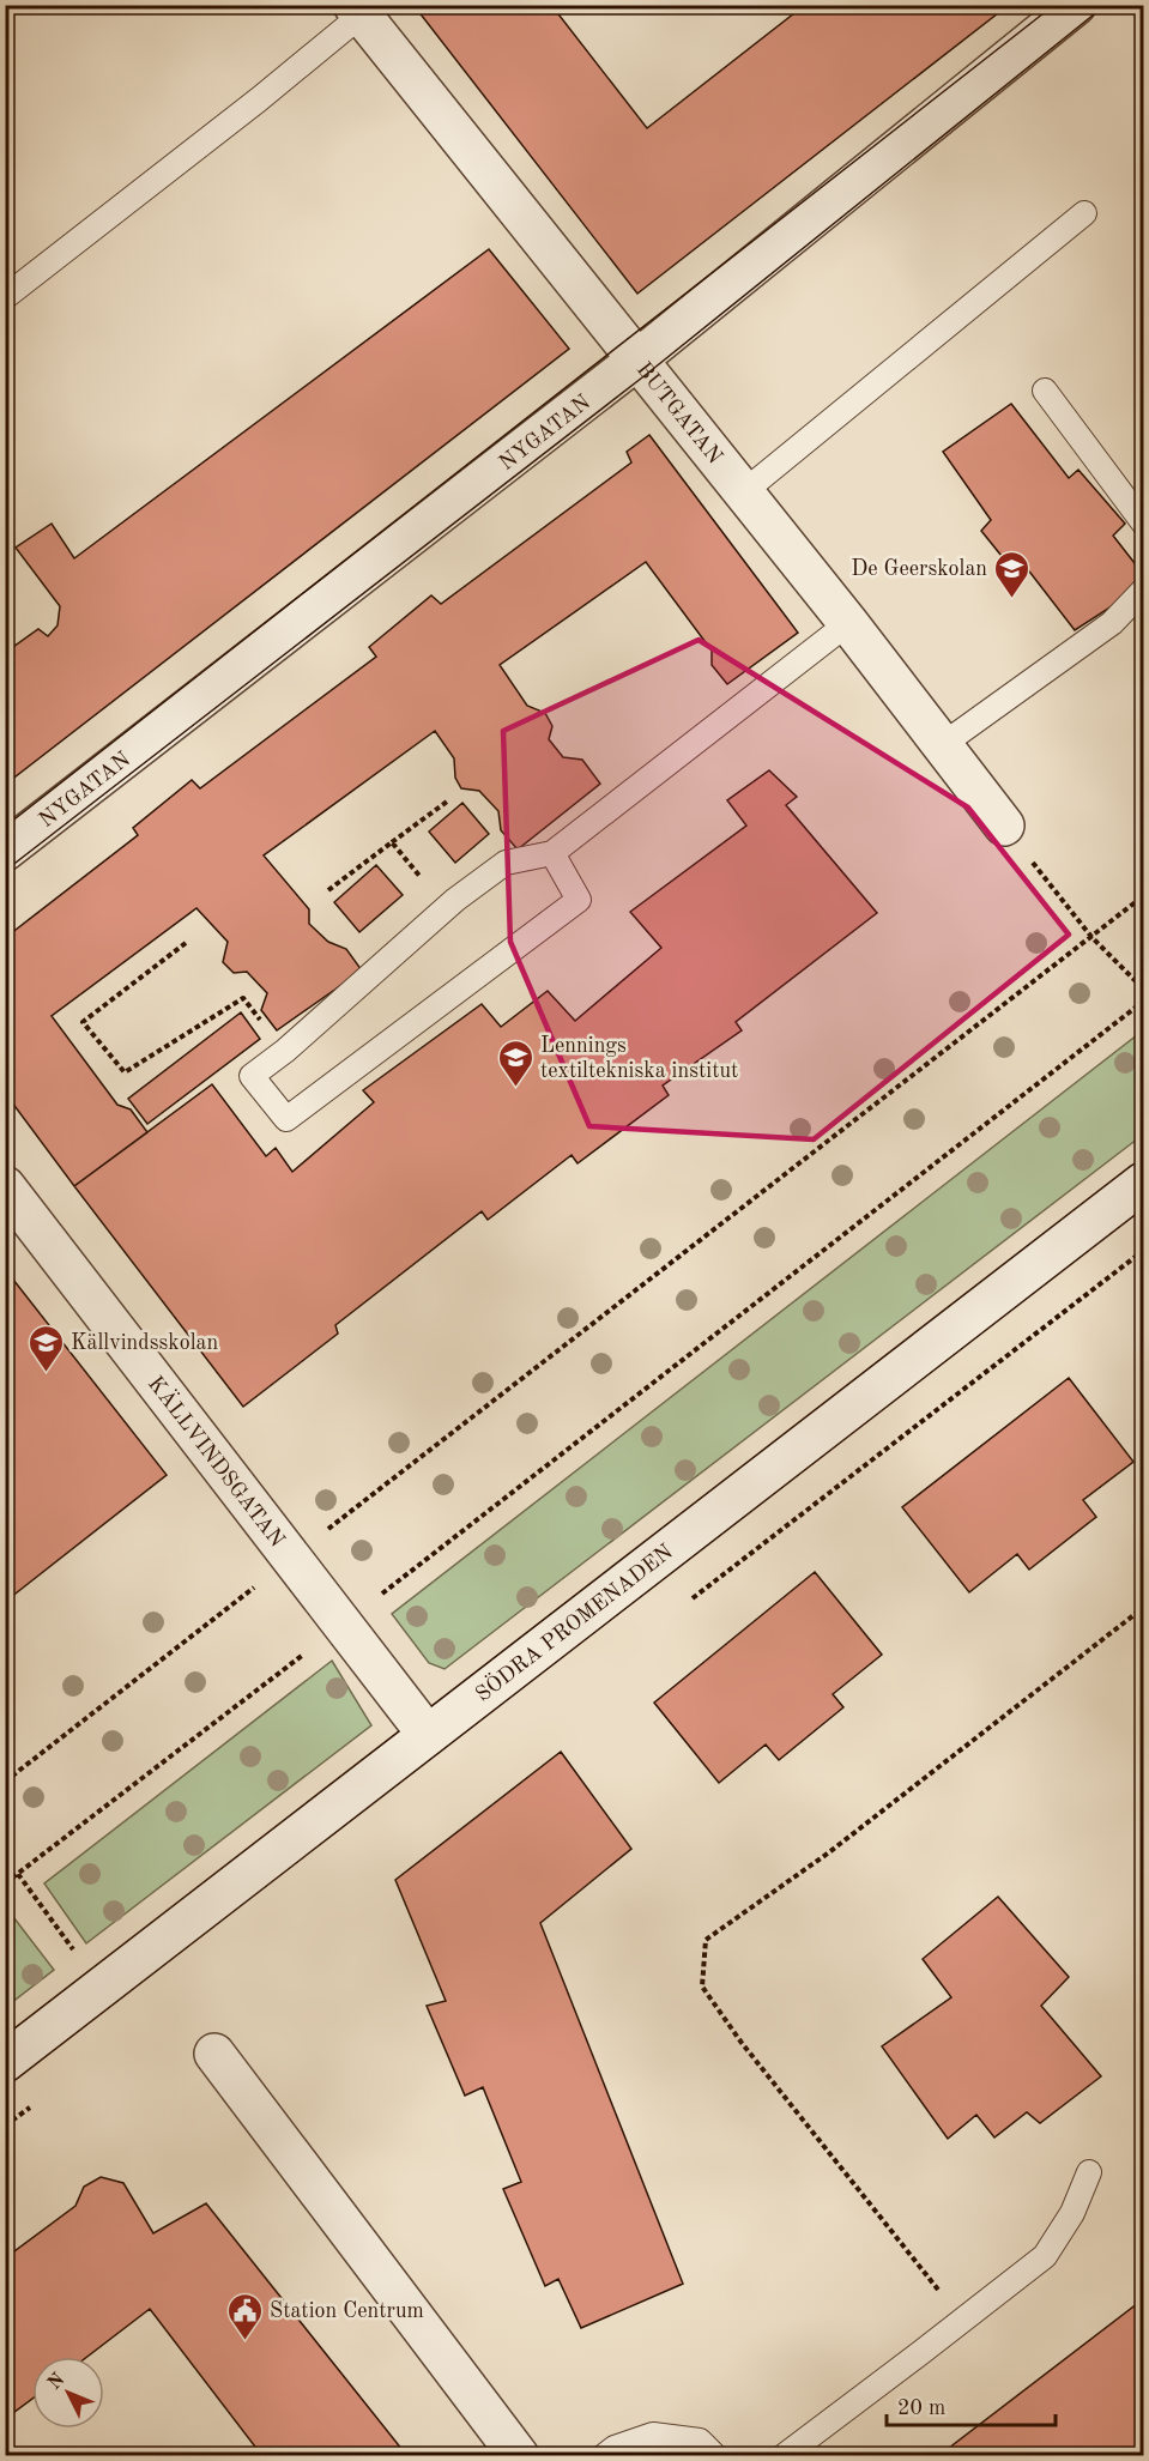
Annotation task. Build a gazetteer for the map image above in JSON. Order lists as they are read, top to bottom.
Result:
{
  "streets": {
    "street": [
      "BUTGATAN",
      "NYGATAN",
      "KÄLLVINDSGATAN",
      "SÖDRA PROMENADEN"
    ]
  },
  "crossings": [
    ["BUTGATAN", "NYGATAN"],
    ["KÄLLVINDSGATAN", "SÖDRA PROMENADEN"]
  ],
  "places": {
    "school or university": ["De Geerskolan", "Lennings textiltekniska institut", "Källvindsskolan"],
    "public building": ["Station Centrum"]
  },
  "scale_bar": "20 m",
  "north": "top left"
}
